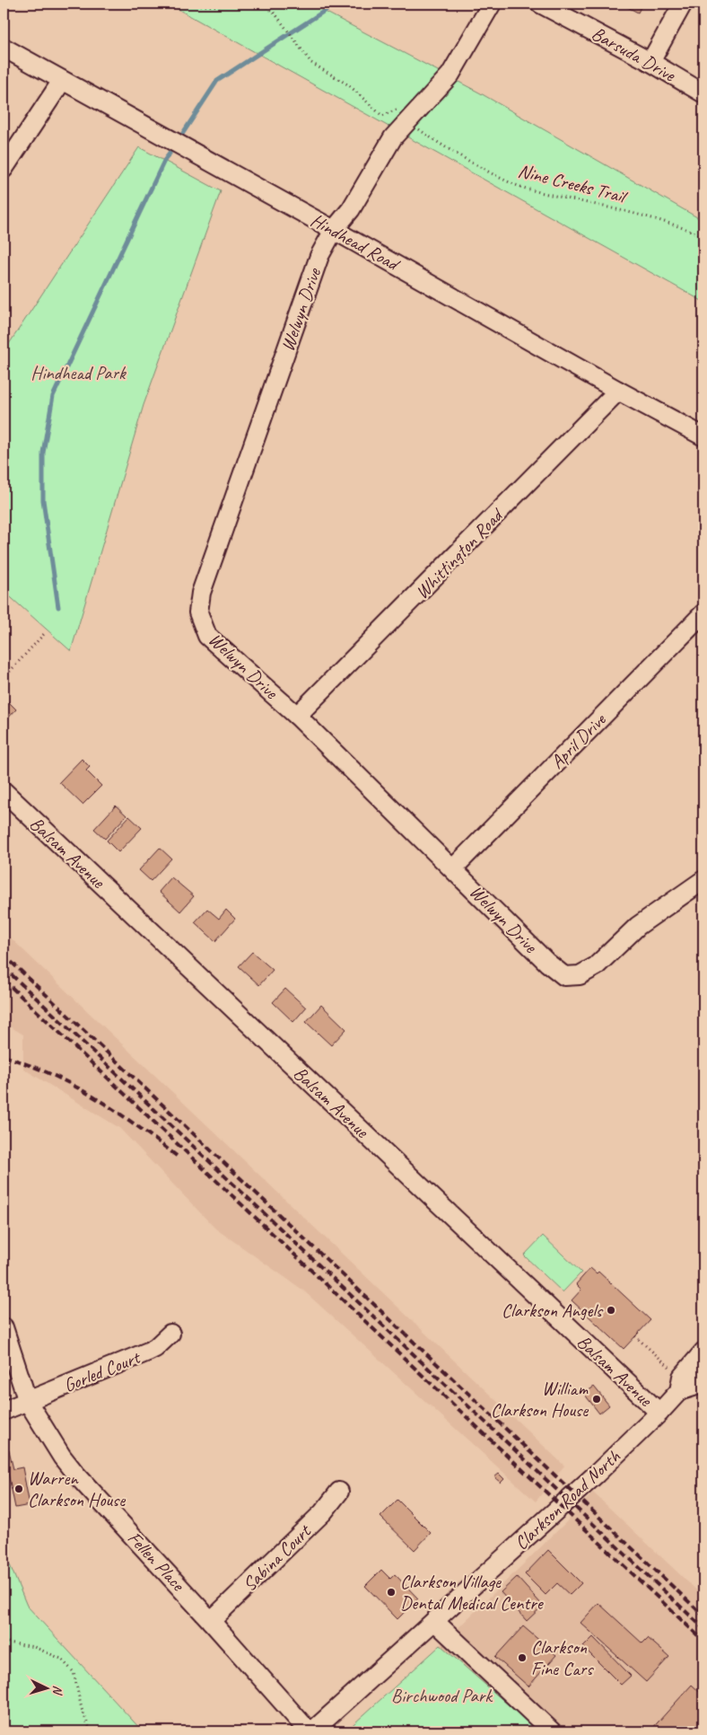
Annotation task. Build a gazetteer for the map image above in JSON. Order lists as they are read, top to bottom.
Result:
{
  "streets": {
    "street": [
      "Barsuda Drive",
      "Hindhead Road",
      "Welwyn Drive",
      "Whittington Road",
      "April Drive",
      "Balsam Avenue",
      "Gorled Court",
      "Clarkson Road North",
      "Sabina Court",
      "Fellen Place"
    ],
    "path": ["Nine Creeks Trail"]
  },
  "crossings": [
    ["Hindhead Road", "Welwyn Drive"],
    ["Hindhead Road", "Whittington Road"],
    ["Welwyn Drive", "Whittington Road"],
    ["Welwyn Drive", "April Drive"],
    ["Balsam Avenue", "Clarkson Road North"],
    ["Gorled Court", "Fellen Place"],
    ["Sabina Court", "Fellen Place"]
  ],
  "parks": ["Hindhead Park", "Birchwood Park"],
  "places": [
    "Clarkson Angels",
    "William Clarkson House",
    "Warren Clarkson House",
    "Clarkson Village Dental Medical Centre",
    "Clarkson Fine Cars"
  ],
  "north": "right"
}
